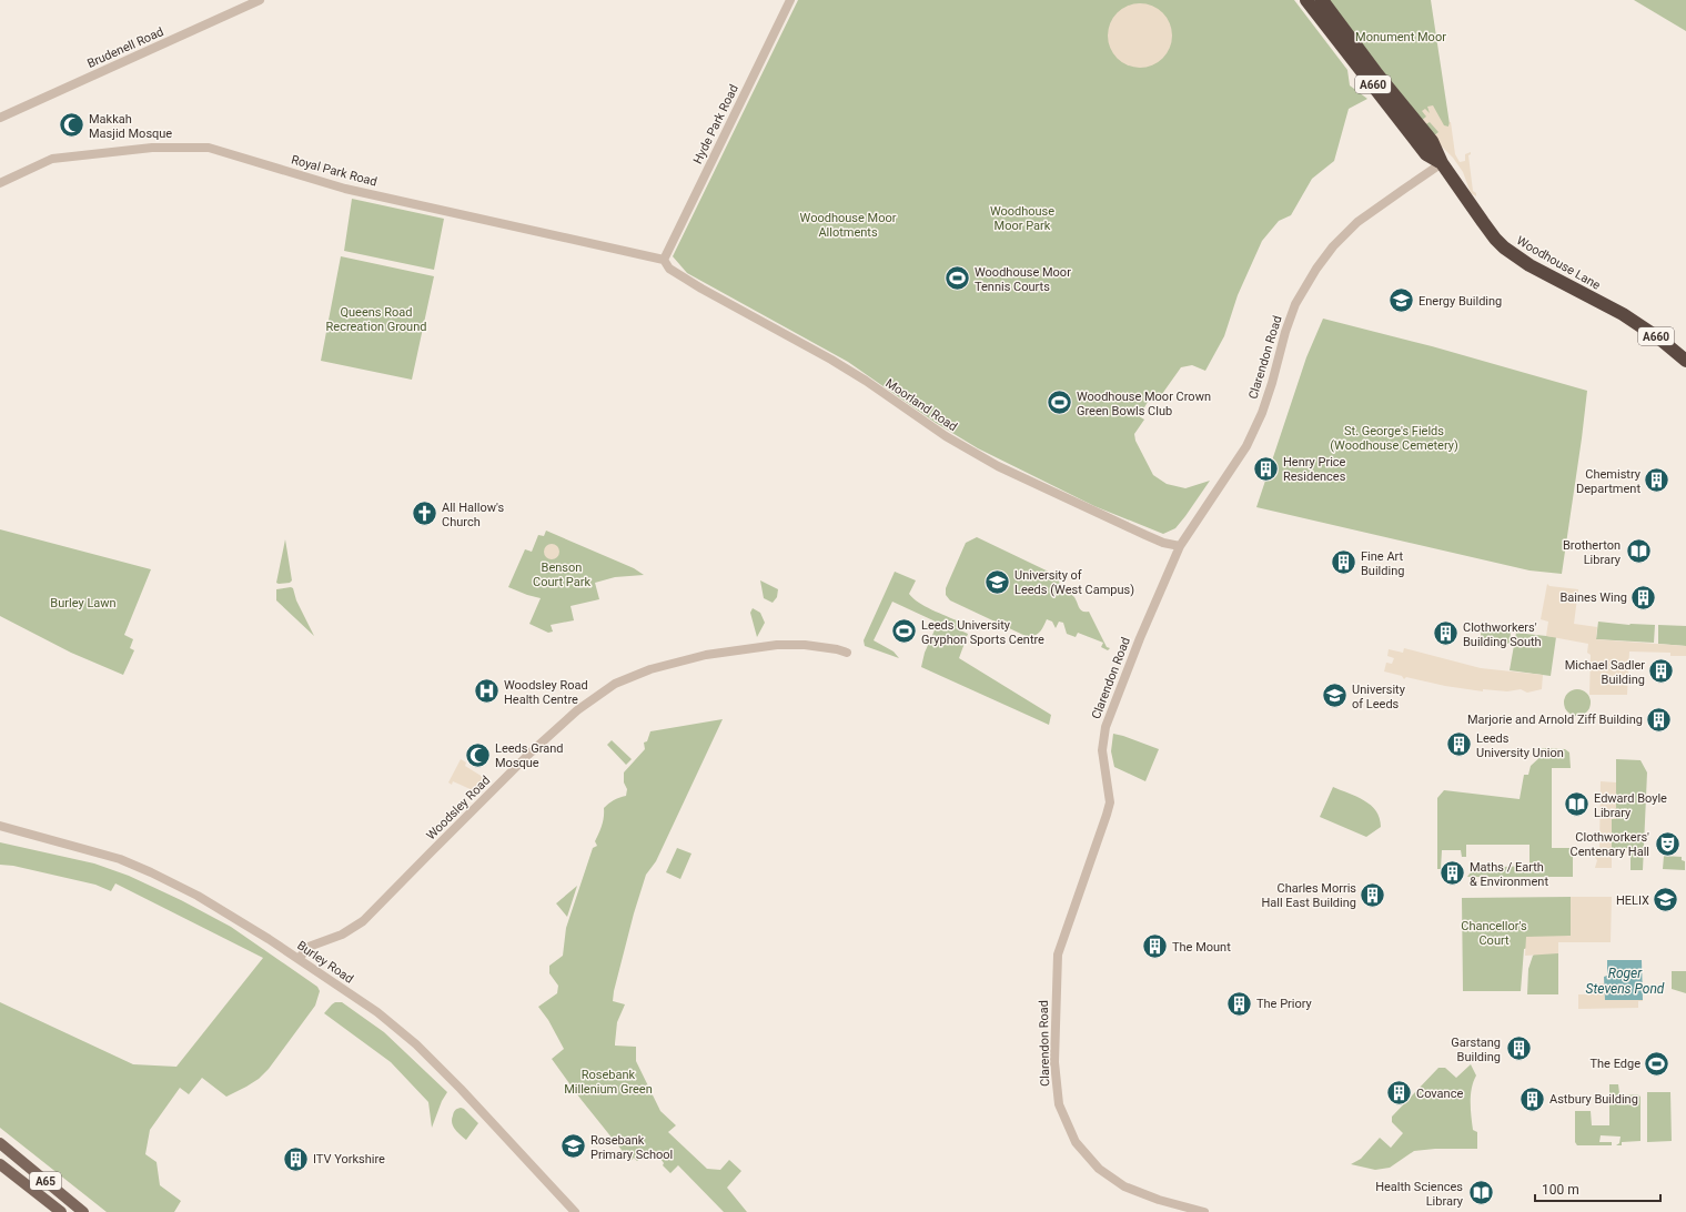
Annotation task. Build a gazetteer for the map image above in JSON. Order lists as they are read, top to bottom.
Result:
{
  "streets": {
    "highway": ["A660", "Woodhouse Lane"],
    "main road": ["A65"],
    "street": [
      "Brudenell Road",
      "Hyde Park Road",
      "Royal Park Road",
      "Clarendon Road",
      "Moorland Road",
      "Woodsley Road",
      "Burley Road"
    ]
  },
  "crossings": [
    ["Hyde Park Road", "Royal Park Road"],
    ["Hyde Park Road", "Moorland Road"],
    ["Royal Park Road", "Moorland Road"],
    ["Woodhouse Lane", "Clarendon Road"],
    ["Clarendon Road", "Moorland Road"],
    ["Woodsley Road", "Burley Road"]
  ],
  "water": ["Roger Stevens Pond"],
  "parks": [
    "Monument Moor",
    "Woodhouse Moor Park",
    "Woodhouse Moor Allotments",
    "Queens Road Recreation Ground",
    "St. George's Fields (Woodhouse Cemetery)",
    "Benson Court Park",
    "Burley Lawn",
    "Chancellor's Court",
    "Rosebank Millenium Green"
  ],
  "places": {
    "mosque": ["Makkah Masjid Mosque", "Leeds Grand Mosque"],
    "sports": [
      "Woodhouse Moor Tennis Courts",
      "Woodhouse Moor Crown Green Bowls Club",
      "Leeds University Gryphon Sports Centre",
      "The Edge"
    ],
    "school or university": [
      "Energy Building",
      "University of Leeds (West Campus)",
      "University of Leeds",
      "HELIX",
      "Rosebank Primary School"
    ],
    "building": [
      "Henry Price Residences",
      "Chemistry Department",
      "Fine Art Building",
      "Baines Wing",
      "Clothworkers' Building South",
      "Michael Sadler Building",
      "Marjorie and Arnold Ziff Building",
      "Leeds University Union",
      "Maths / Earth & Environment",
      "Charles Morris Hall East Building",
      "The Mount",
      "The Priory",
      "Garstang Building",
      "Covance",
      "Astbury Building",
      "ITV Yorkshire"
    ],
    "church": ["All Hallow's Church"],
    "library": ["Brotherton Library", "Edward Boyle Library", "Health Sciences Library"],
    "hospital": ["Woodsley Road Health Centre"],
    "theatre": ["Clothworkers' Centenary Hall"]
  },
  "scale_bar": "100 m"
}
